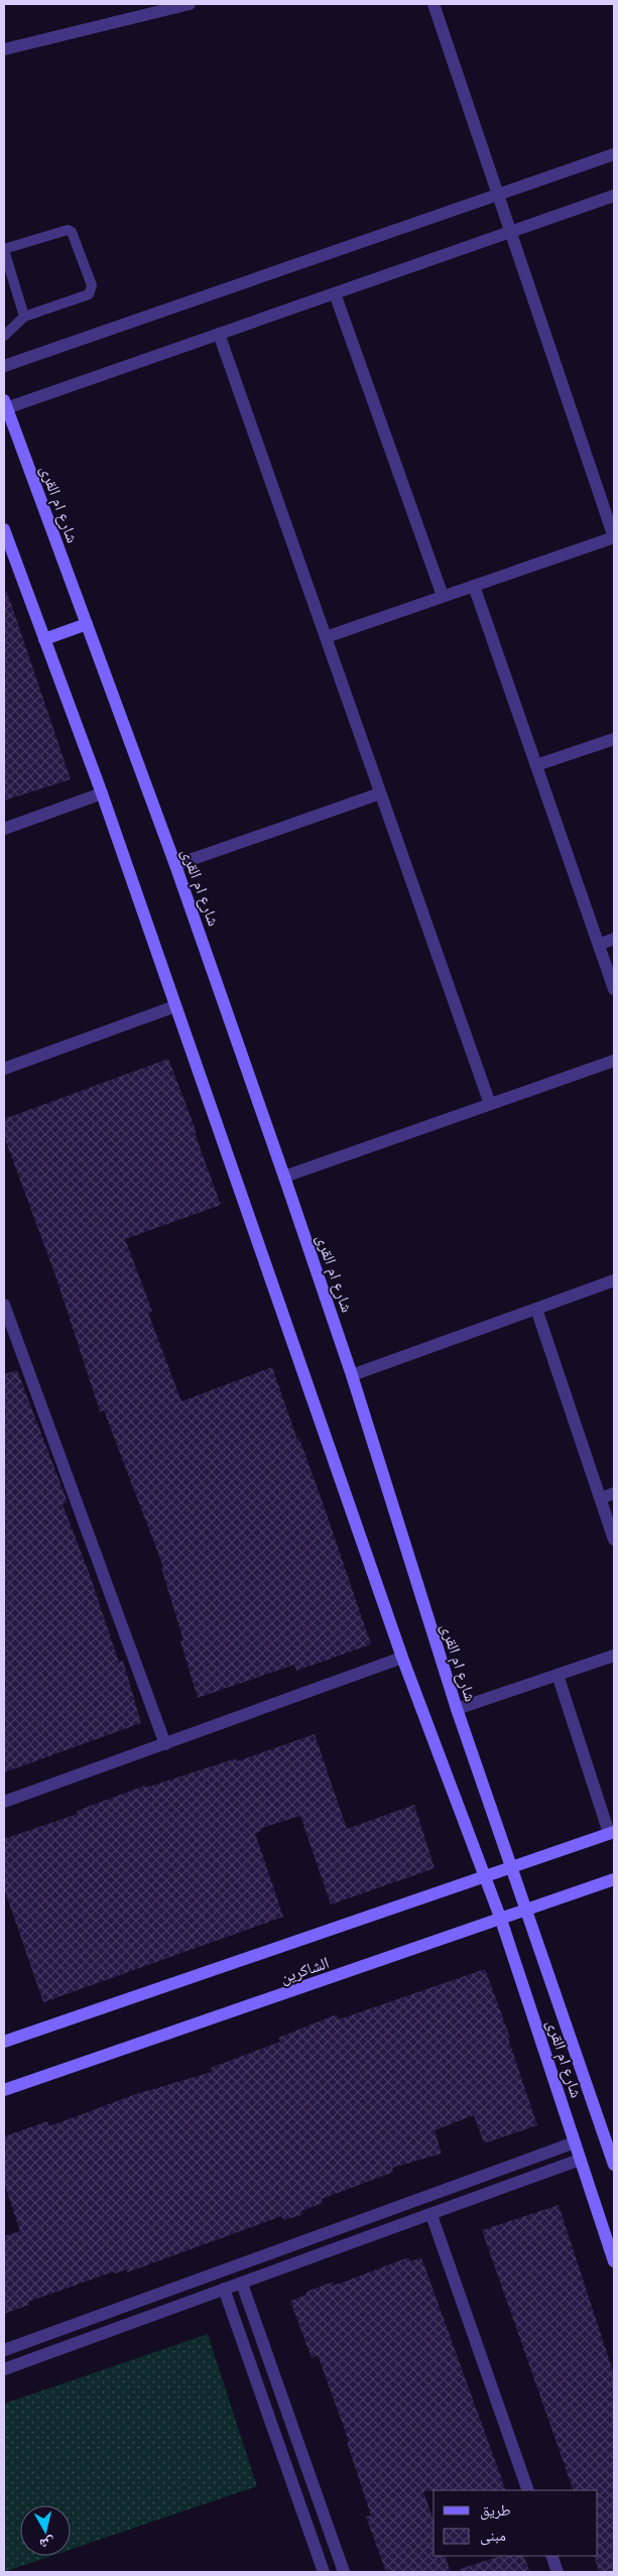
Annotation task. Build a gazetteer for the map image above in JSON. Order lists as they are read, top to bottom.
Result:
{
  "streets": {
    "main road": ["شارع ام القرى", "الشاكرين"]
  },
  "crossings": [
    ["شارع ام القرى", "الشاكرين"]
  ],
  "legend": ["طريق", "مبنى"],
  "north": "bottom"
}
